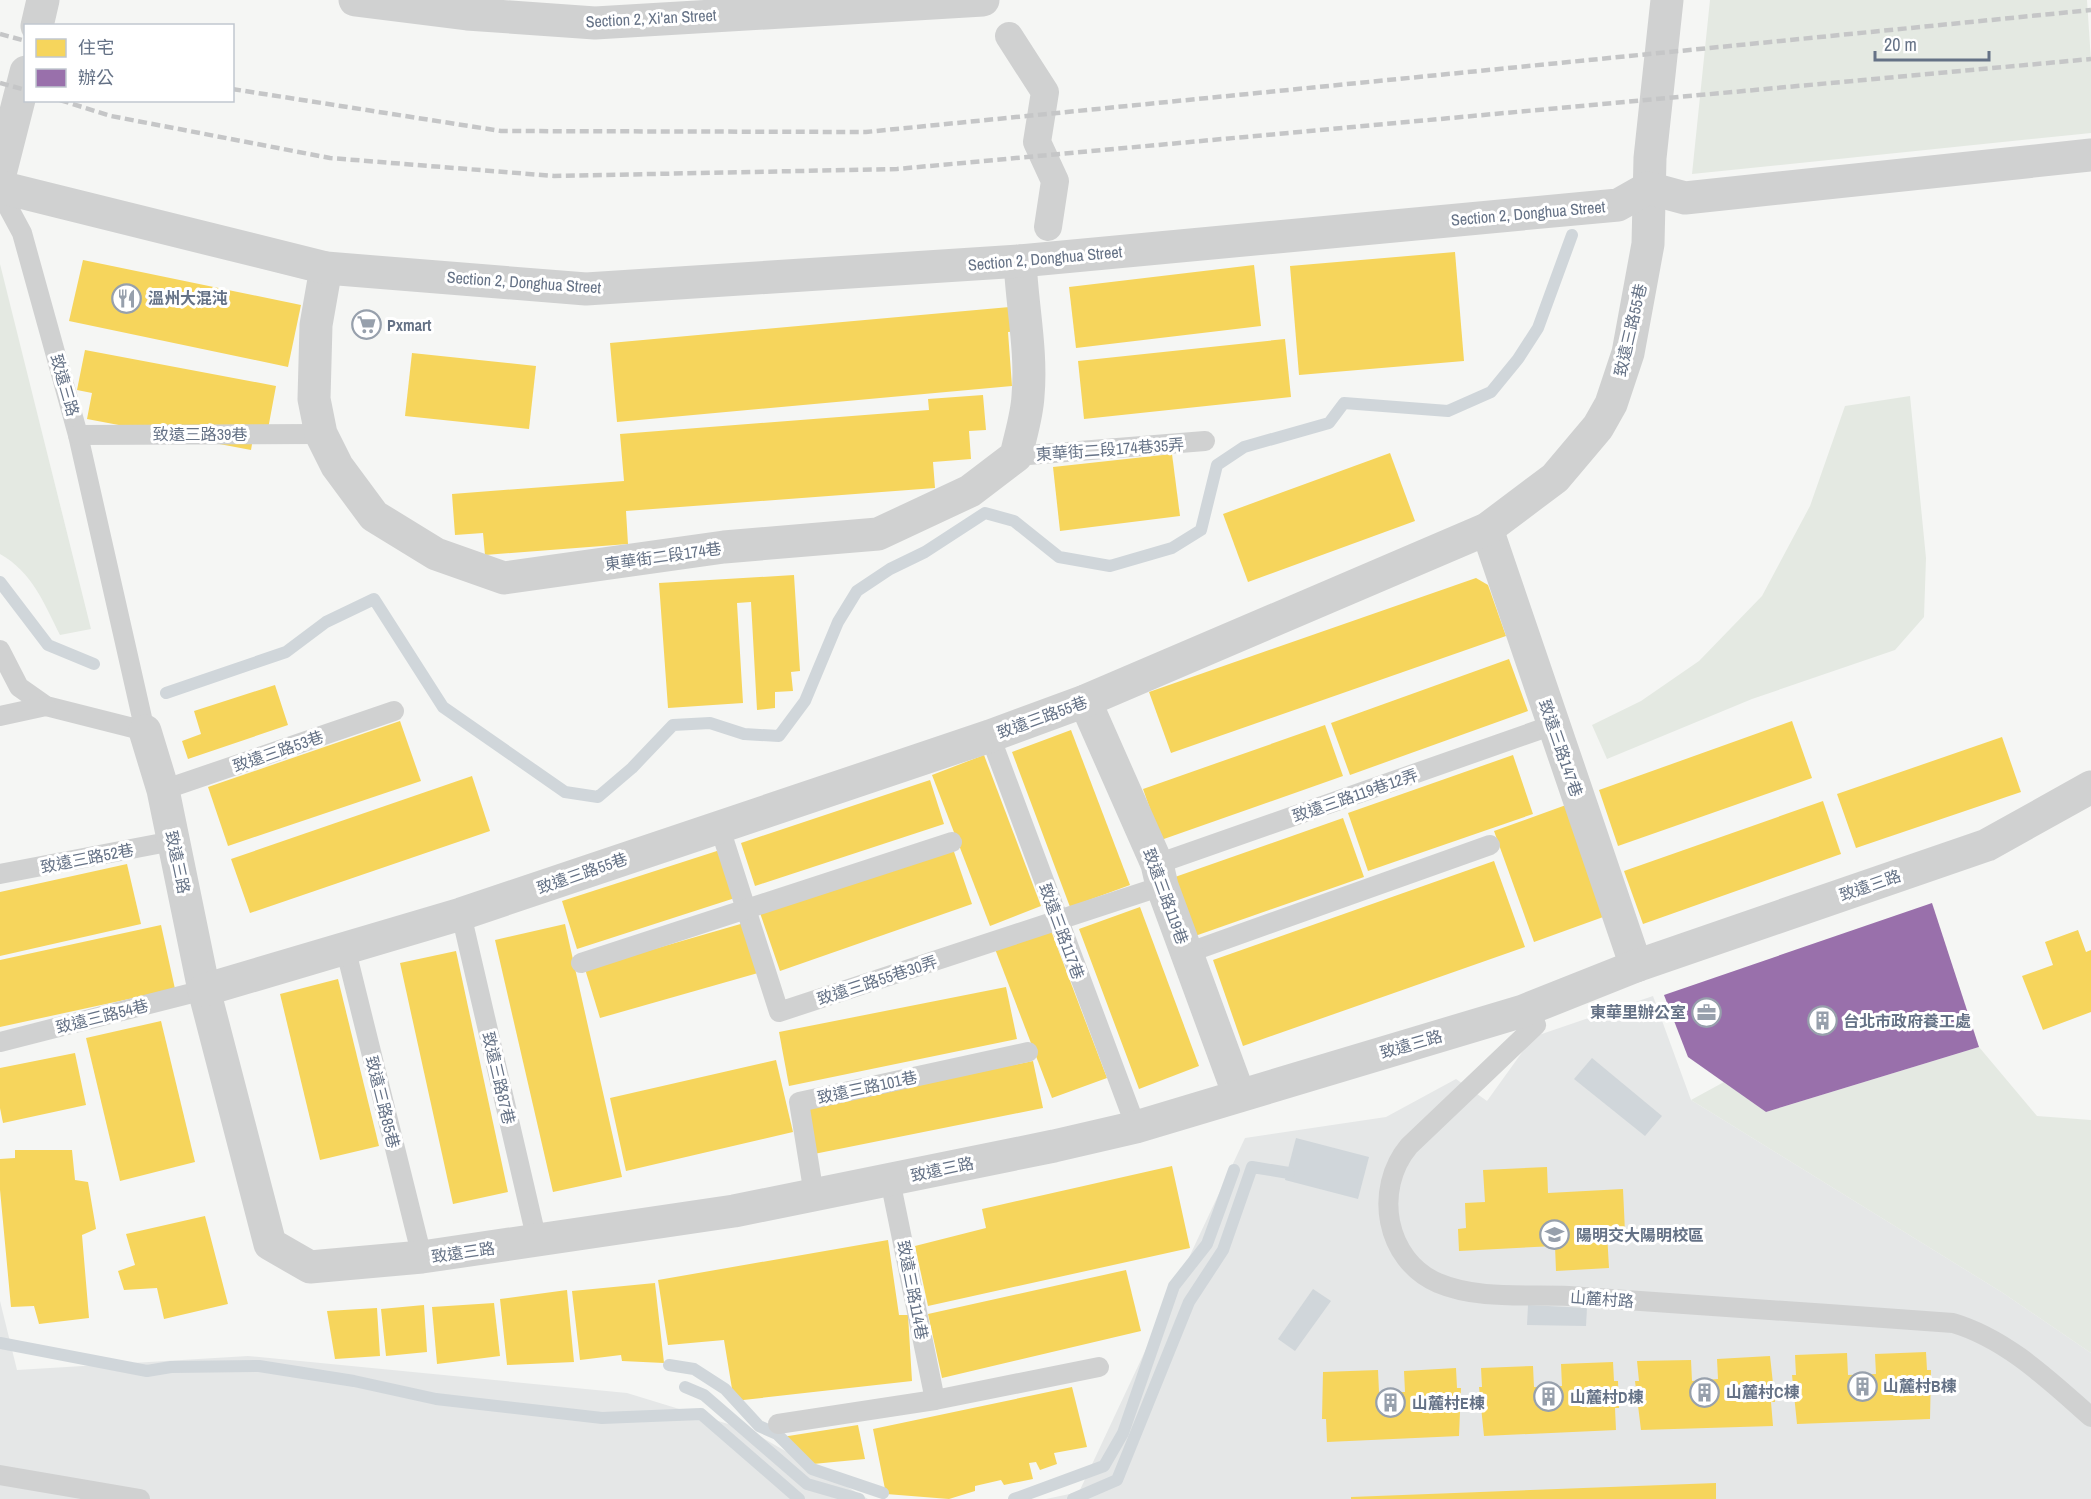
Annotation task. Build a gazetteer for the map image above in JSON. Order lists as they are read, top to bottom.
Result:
{
  "streets": {
    "street": [
      "Section 2, Xi'an Street",
      "Section 2, Donghua Street",
      "致遠三路55巷",
      "致遠三路",
      "東華街二段174巷",
      "致遠三路147巷",
      "致遠三路119巷"
    ],
    "lane": [
      "致遠三路39巷",
      "東華街二段174巷35弄",
      "致遠三路53巷",
      "致遠三路119巷12弄",
      "致遠三路52巷",
      "致遠三路117巷",
      "致遠三路55巷30弄",
      "致遠三路54巷",
      "致遠三路87巷",
      "致遠三路101巷",
      "致遠三路85巷",
      "致遠三路114巷",
      "山麓村路"
    ]
  },
  "crossings": [
    ["Section 2, Donghua Street", "致遠三路55巷"],
    ["Section 2, Donghua Street", "東華街二段174巷"],
    ["致遠三路55巷", "致遠三路"],
    ["致遠三路55巷", "致遠三路147巷"],
    ["致遠三路55巷", "致遠三路119巷"],
    ["致遠三路55巷", "致遠三路117巷"],
    ["致遠三路55巷", "致遠三路55巷30弄"],
    ["致遠三路55巷", "致遠三路54巷"],
    ["致遠三路55巷", "致遠三路87巷"],
    ["致遠三路55巷", "致遠三路85巷"],
    ["致遠三路", "致遠三路39巷"],
    ["致遠三路", "致遠三路147巷"],
    ["致遠三路", "致遠三路53巷"],
    ["致遠三路", "致遠三路52巷"],
    ["致遠三路", "致遠三路119巷"],
    ["致遠三路", "致遠三路117巷"],
    ["致遠三路", "致遠三路54巷"],
    ["致遠三路", "致遠三路87巷"],
    ["致遠三路", "致遠三路101巷"],
    ["致遠三路", "致遠三路85巷"],
    ["致遠三路", "致遠三路114巷"],
    ["致遠三路", "山麓村路"],
    ["致遠三路39巷", "東華街二段174巷"],
    ["東華街二段174巷35弄", "東華街二段174巷"],
    ["致遠三路147巷", "致遠三路119巷12弄"],
    ["致遠三路119巷12弄", "致遠三路119巷"],
    ["致遠三路119巷12弄", "致遠三路55巷30弄"],
    ["致遠三路119巷", "致遠三路55巷30弄"],
    ["致遠三路117巷", "致遠三路55巷30弄"]
  ],
  "places": {
    "restaurant": ["溫州大混沌"],
    "supermarket": ["Pxmart"],
    "office": ["東華里辦公室"],
    "building": [
      "台北市政府養工處",
      "山麓村B棟",
      "山麓村C棟",
      "山麓村D棟",
      "山麓村E棟"
    ],
    "school or university": ["陽明交大陽明校區"]
  },
  "legend": ["住宅", "辦公"],
  "scale_bar": "20 m"
}
